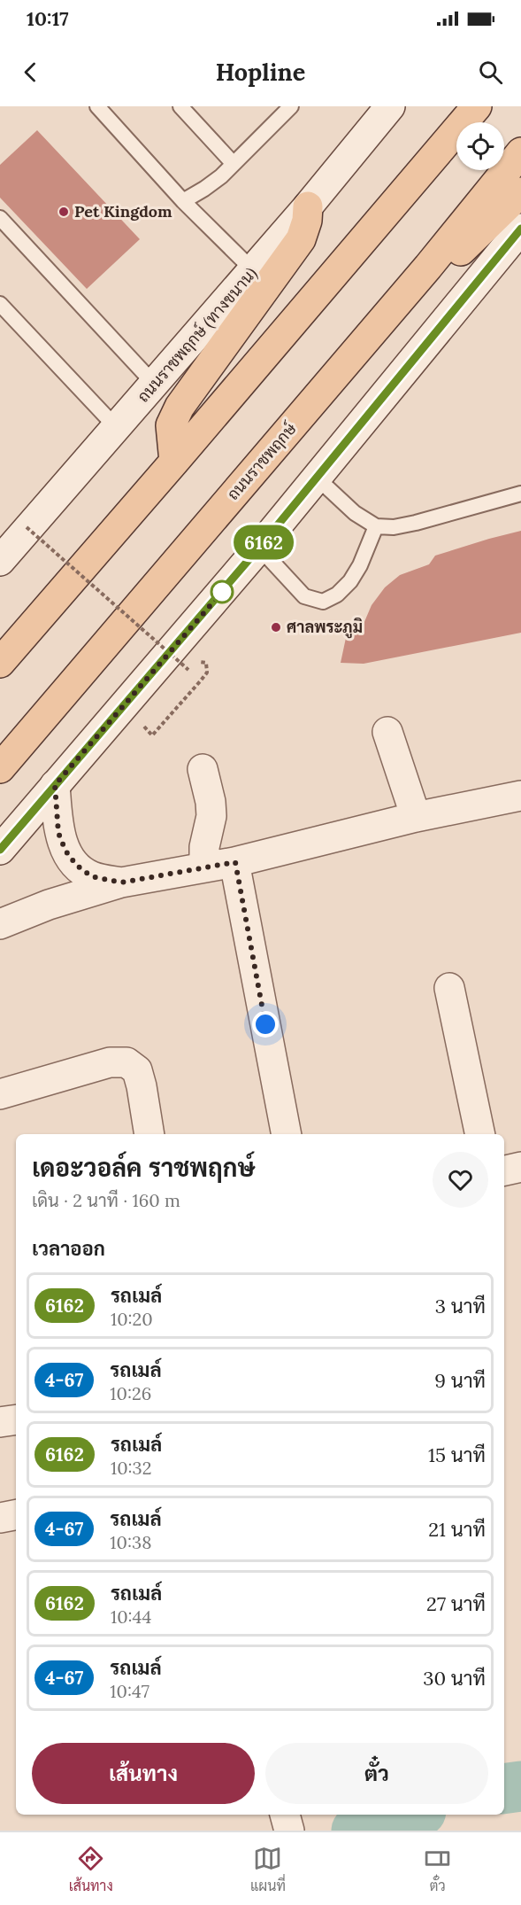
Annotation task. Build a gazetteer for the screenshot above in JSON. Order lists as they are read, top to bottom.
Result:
{
  "streets": {
    "main road": ["ถนนราชพฤกษ์"],
    "street": ["ถนนราชพฤกษ์ (ทางขนาน)"]
  },
  "places": ["Pet Kingdom", "ศาลพระภูมิ"],
  "lines": ["bus line 6162"],
  "page": {
    "status": "10:17",
    "header": "Hopline",
    "on_map": "6162",
    "heading": [
      ["เดอะวอล์ค ราชพฤกษ์", "เดิน · 2 นาที · 160 m"],
      "เวลาออก"
    ],
    "list": [
      {
        "mark": "6162",
        "name": "รถเมล์",
        "note": "10:20",
        "value": "3 นาที"
      },
      {
        "mark": "4-67",
        "name": "รถเมล์",
        "note": "10:26",
        "value": "9 นาที"
      },
      {
        "mark": "6162",
        "name": "รถเมล์",
        "note": "10:32",
        "value": "15 นาที"
      },
      {
        "mark": "4-67",
        "name": "รถเมล์",
        "note": "10:38",
        "value": "21 นาที"
      },
      {
        "mark": "6162",
        "name": "รถเมล์",
        "note": "10:44",
        "value": "27 นาที"
      },
      {
        "mark": "4-67",
        "name": "รถเมล์",
        "note": "10:47",
        "value": "30 นาที"
      }
    ],
    "buttons": ["เส้นทาง", "ตั๋ว"],
    "tabs": ["เส้นทาง", "แผนที่", "ตั๋ว"]
  }
}
